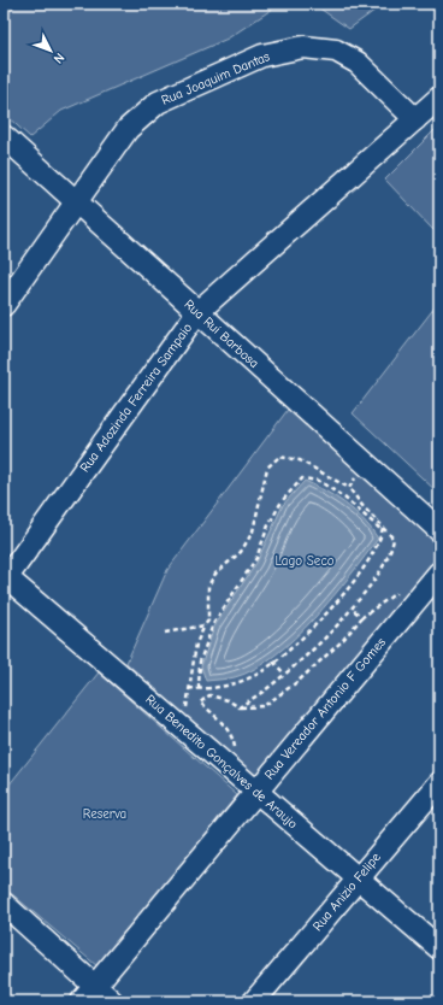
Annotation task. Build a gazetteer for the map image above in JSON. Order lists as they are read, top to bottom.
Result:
{
  "streets": {
    "street": [
      "Rua Joaquim Dantas",
      "Rua Rui Barbosa",
      "Rua Adozinda Ferreira Sampaio",
      "Rua Vereador Antonio F Gomes",
      "Rua Benedito Gonçalves de Araujo",
      "Rua Anizio Felipe"
    ]
  },
  "crossings": [
    ["Rua Joaquim Dantas", "Rua Rui Barbosa"],
    ["Rua Joaquim Dantas", "Rua Adozinda Ferreira Sampaio"],
    ["Rua Rui Barbosa", "Rua Adozinda Ferreira Sampaio"],
    ["Rua Adozinda Ferreira Sampaio", "Rua Benedito Gonçalves de Araujo"],
    ["Rua Vereador Antonio F Gomes", "Rua Benedito Gonçalves de Araujo"],
    ["Rua Benedito Gonçalves de Araujo", "Rua Anizio Felipe"]
  ],
  "parks": ["Lago Seco", "Reserva"],
  "north": "bottom right"
}
